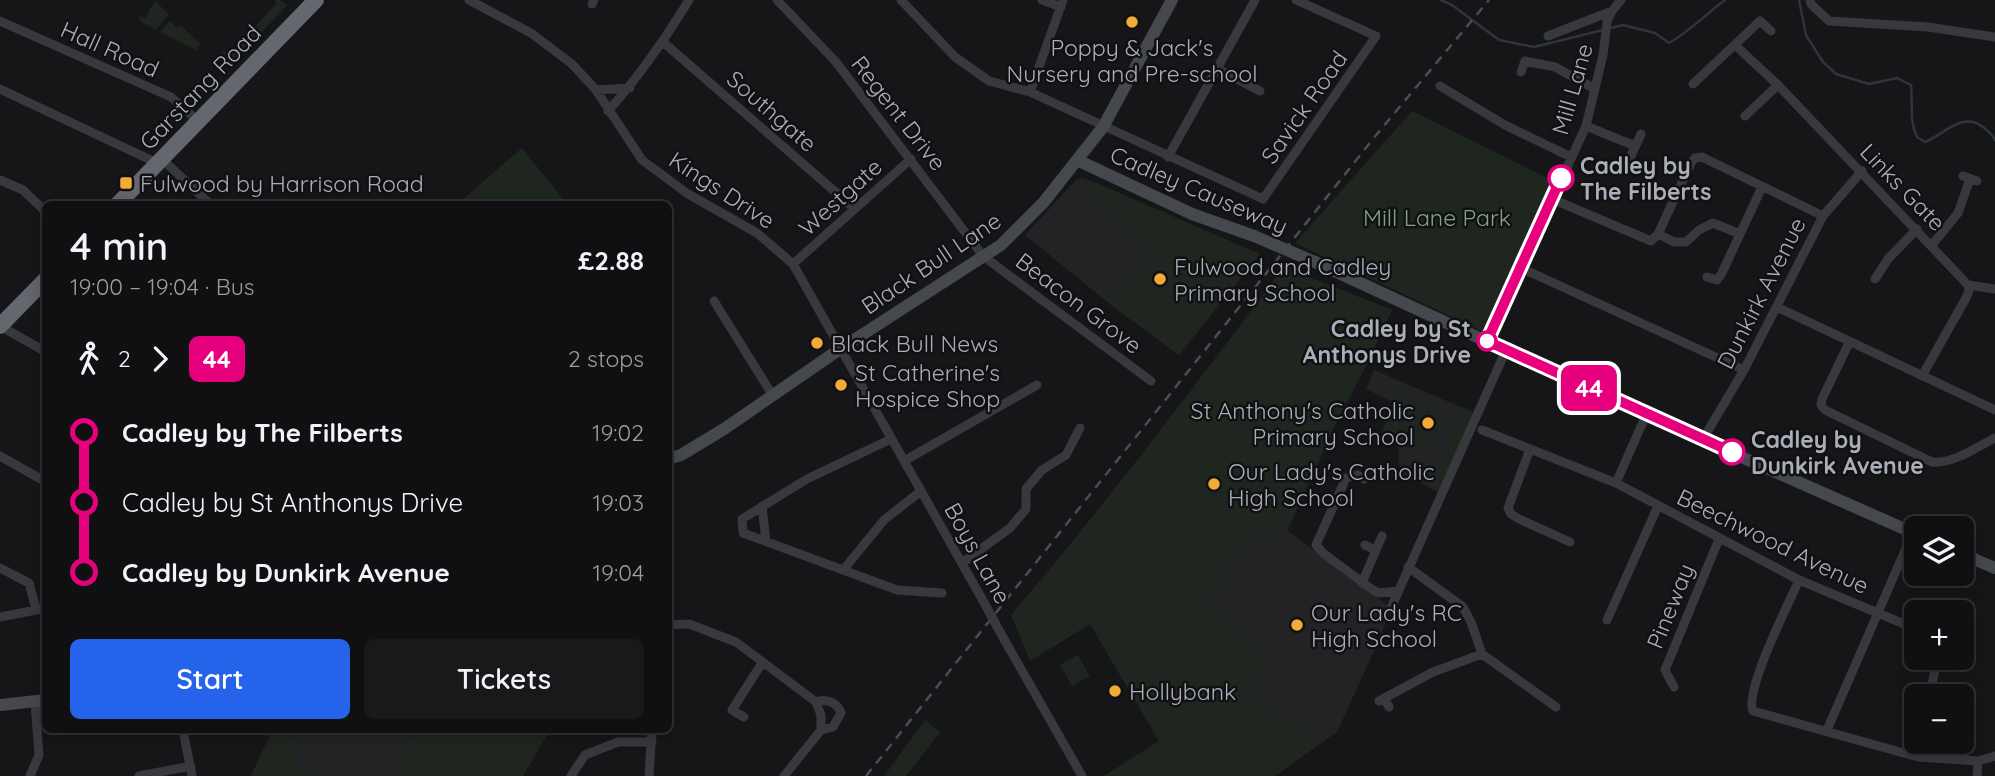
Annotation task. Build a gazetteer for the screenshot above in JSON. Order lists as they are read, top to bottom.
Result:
{
  "streets": {
    "highway": ["Garstang Road"],
    "street": [
      "Hall Road",
      "Mill Lane",
      "Savick Road",
      "Southgate",
      "Regent Drive",
      "Links Gate",
      "Kings Drive",
      "Cadley Causeway",
      "Westgate",
      "Black Bull Lane",
      "Dunkirk Avenue",
      "Beacon Grove",
      "Beechwood Avenue",
      "Boys Lane",
      "Pineway"
    ]
  },
  "crossings": [
    ["Hall Road", "Garstang Road"],
    ["Mill Lane", "Cadley Causeway"],
    ["Southgate", "Westgate"],
    ["Regent Drive", "Westgate"],
    ["Regent Drive", "Black Bull Lane"],
    ["Regent Drive", "Beacon Grove"],
    ["Links Gate", "Dunkirk Avenue"],
    ["Kings Drive", "Westgate"],
    ["Kings Drive", "Black Bull Lane"],
    ["Kings Drive", "Boys Lane"],
    ["Cadley Causeway", "Black Bull Lane"],
    ["Cadley Causeway", "Dunkirk Avenue"],
    ["Black Bull Lane", "Beacon Grove"],
    ["Black Bull Lane", "Boys Lane"],
    ["Beechwood Avenue", "Pineway"]
  ],
  "parks": ["Mill Lane Park"],
  "places": {
    "other": [
      "Poppy & Jack's Nursery and Pre-school",
      "Cadley by The Filberts",
      "Fulwood and Cadley Primary School",
      "Cadley by St Anthonys Drive",
      "Black Bull News",
      "St Catherine's Hospice Shop",
      "St Anthony's Catholic Primary School",
      "Cadley by Dunkirk Avenue",
      "Our Lady's Catholic High School",
      "Our Lady's RC High School",
      "Hollybank"
    ],
    "transit": ["Fulwood by Harrison Road"]
  },
  "lines": ["bus line 44"],
  "page": {
    "on_map": "44",
    "heading": ["4 min", "19:00 – 19:04 · Bus", "£2.88"],
    "legs": ["2", "44", "2 stops"],
    "list": [
      {
        "name": "Cadley by The Filberts",
        "value": "19:02"
      },
      {
        "name": "Cadley by St Anthonys Drive",
        "value": "19:03"
      },
      {
        "name": "Cadley by Dunkirk Avenue",
        "value": "19:04"
      }
    ],
    "map_buttons": ["+", "−"],
    "buttons": ["Start", "Tickets"]
  }
}
